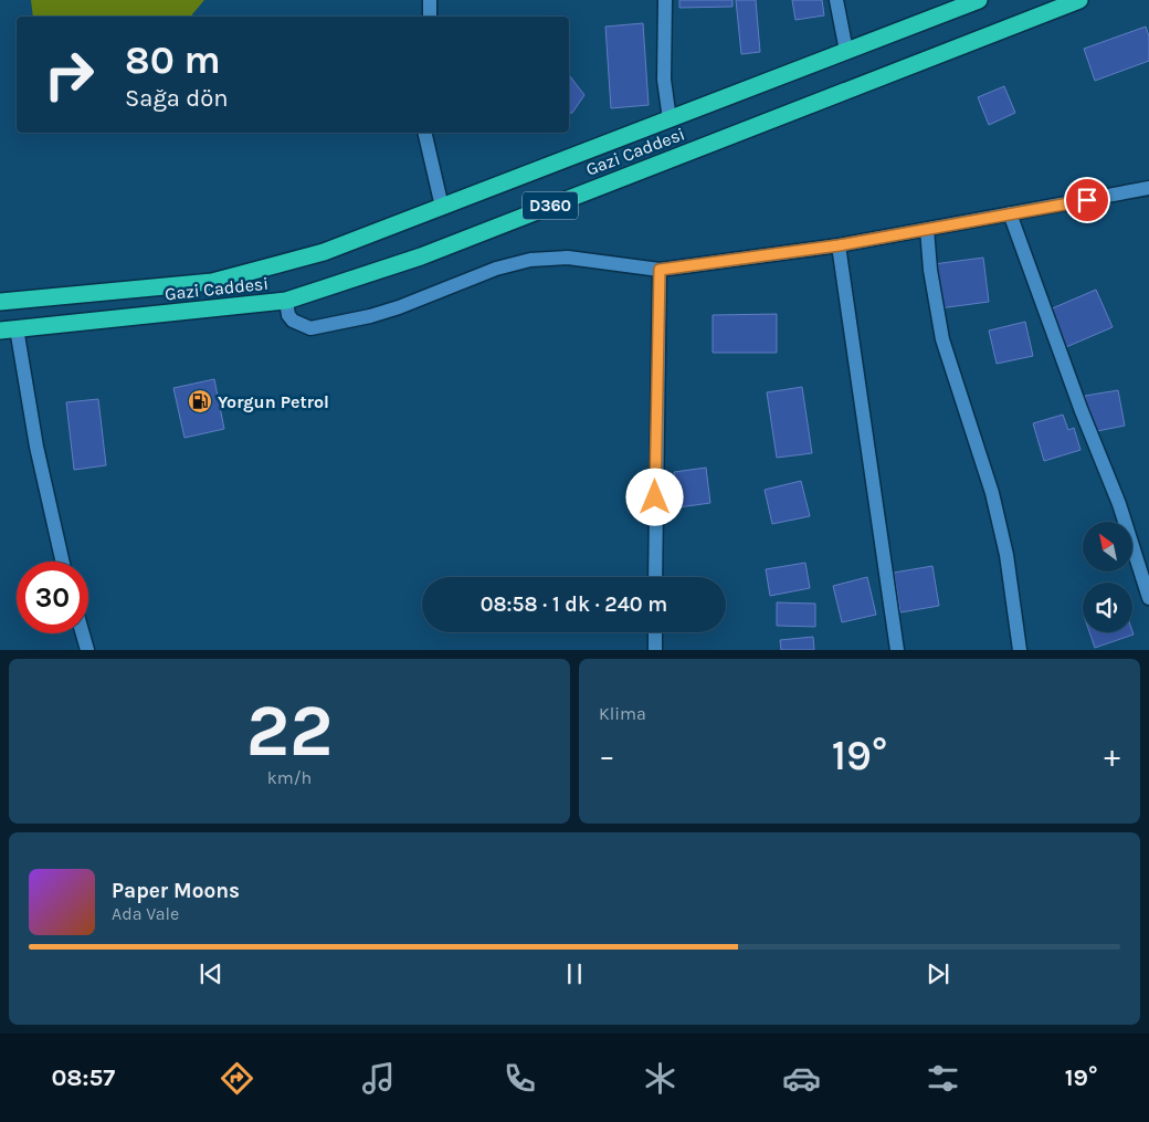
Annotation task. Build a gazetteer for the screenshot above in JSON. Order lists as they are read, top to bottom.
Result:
{
  "streets": {
    "highway": ["Gazi Caddesi", "D360"]
  },
  "places": {
    "fuel station": ["Yorgun Petrol"]
  },
  "north": "top left",
  "page": {
    "turn": ["80 m", "Sağa dön"],
    "limit": "30",
    "trip": "08:58 · 1 dk · 240 m",
    "tile": [
      ["22", "km/h"],
      "Klima"
    ],
    "heat": ["−", "19°", "+"],
    "song": ["Paper Moons", "Ada Vale"],
    "tabs": ["08:57", "19°"]
  }
}
